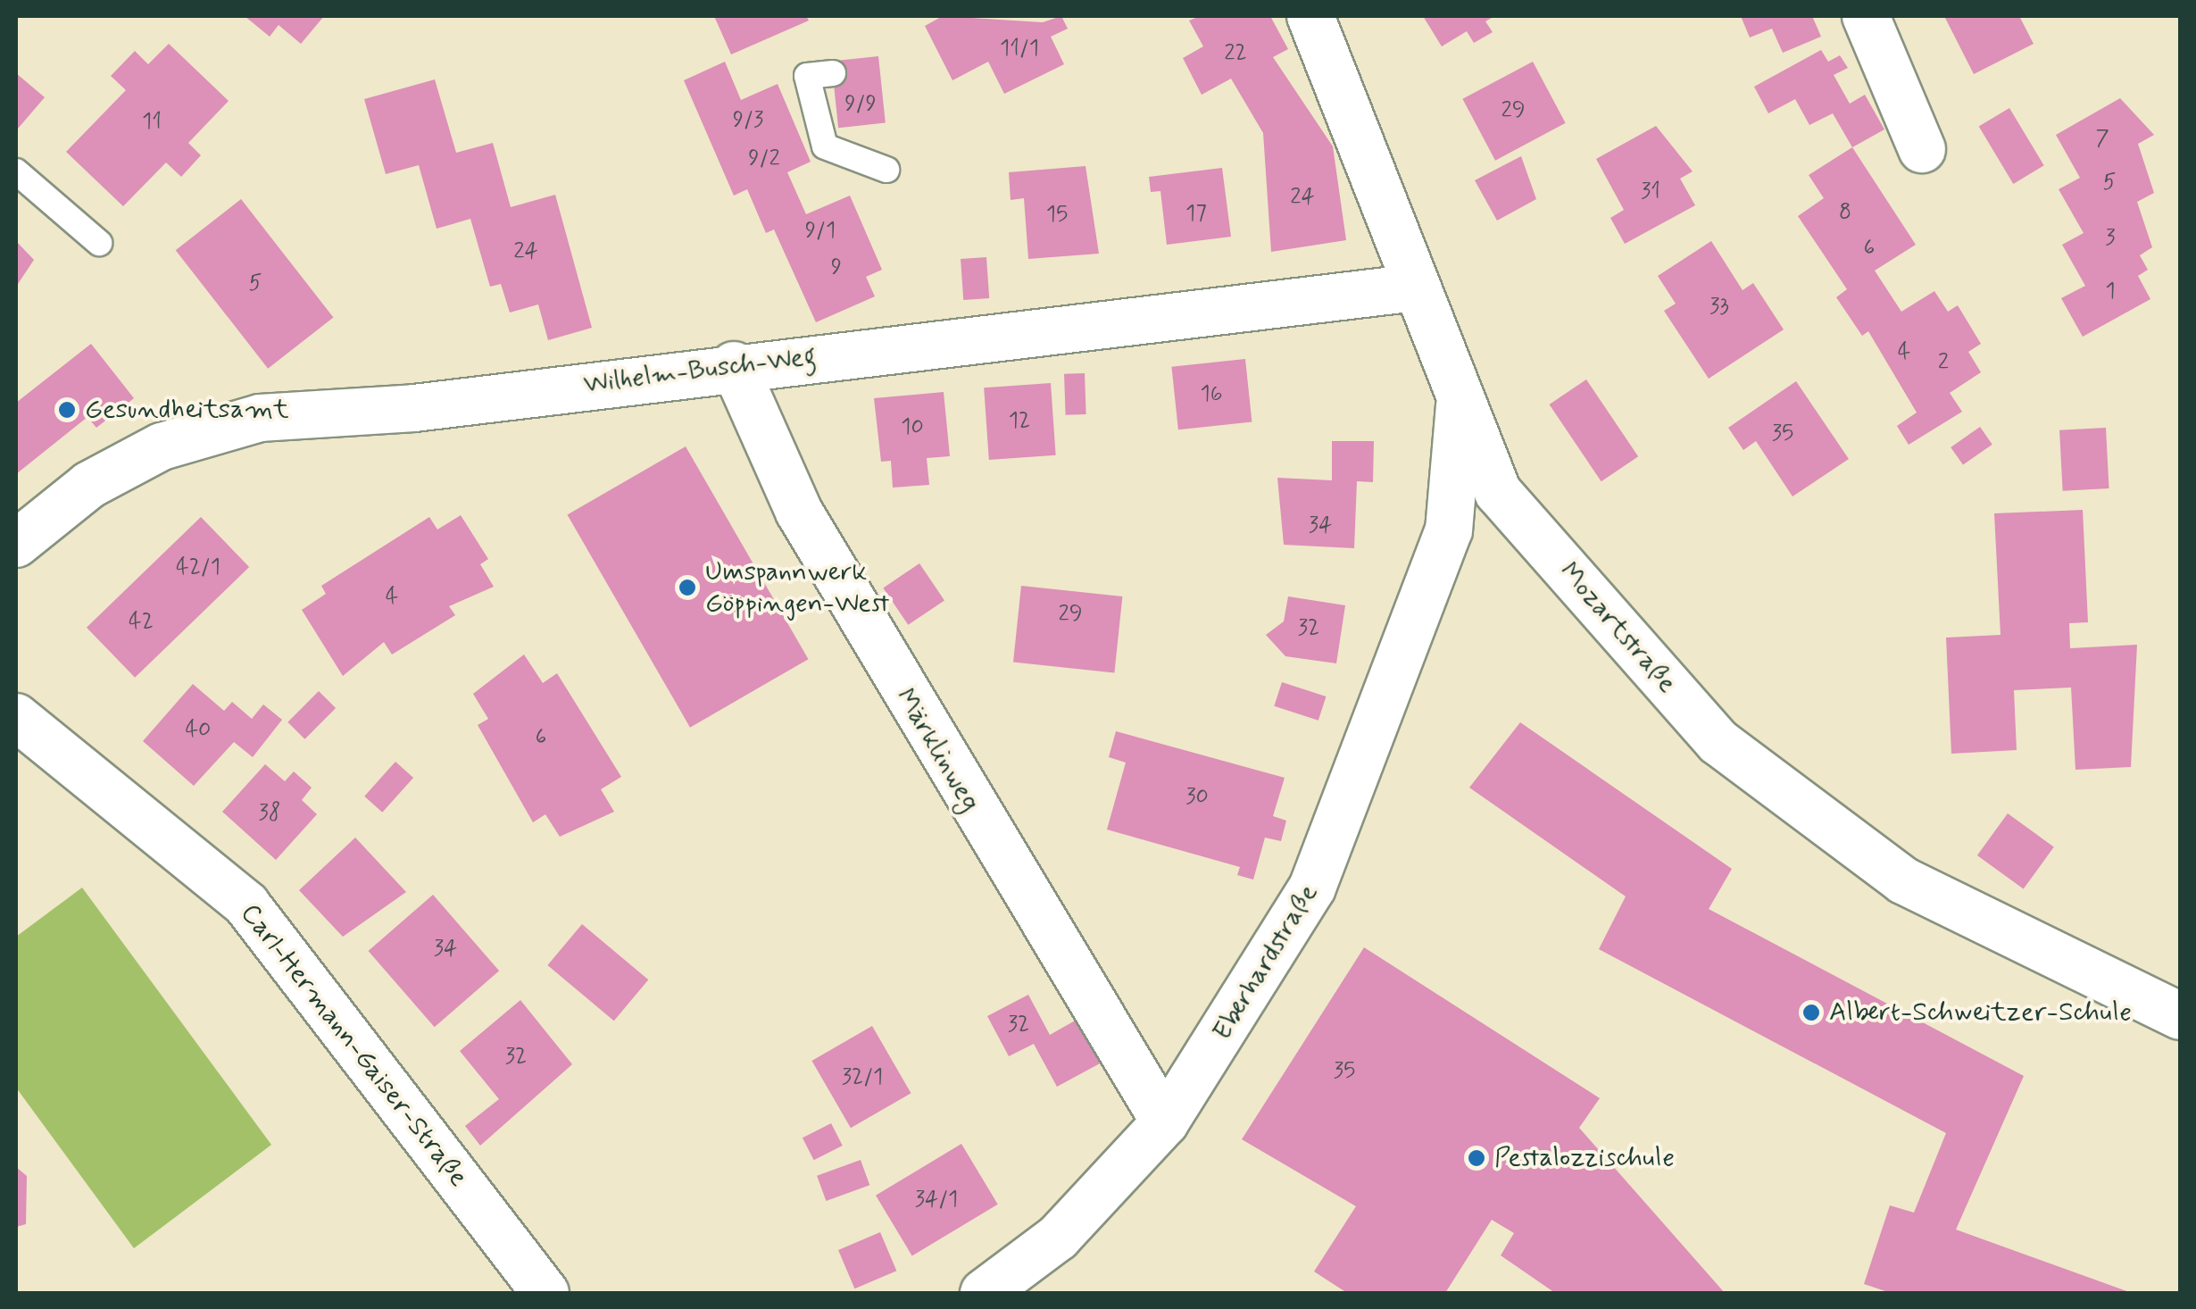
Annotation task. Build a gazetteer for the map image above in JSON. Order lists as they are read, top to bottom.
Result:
{
  "streets": {
    "street": [
      "Wilhelm-Busch-Weg",
      "Mozartstraße",
      "Märklinweg",
      "Eberhardstraße",
      "Carl-Hermann-Gaiser-Straße"
    ]
  },
  "crossings": [
    ["Wilhelm-Busch-Weg", "Mozartstraße"],
    ["Wilhelm-Busch-Weg", "Märklinweg"],
    ["Mozartstraße", "Eberhardstraße"],
    ["Märklinweg", "Eberhardstraße"]
  ],
  "places": [
    "Gesundheitsamt",
    "Umspannwerk Göppingen-West",
    "Albert-Schweitzer-Schule",
    "Pestalozzischule"
  ],
  "house_numbers": [
    "11/1",
    "22",
    "9/9",
    "29",
    "9/3",
    "11",
    "7",
    "9/2",
    "5",
    "31",
    "24",
    "8",
    "17",
    "15",
    "9/1",
    "3",
    "6",
    "24",
    "9",
    "5",
    "1",
    "33",
    "4",
    "2",
    "16",
    "12",
    "10",
    "35",
    "34",
    "42/1",
    "4",
    "29",
    "42",
    "32",
    "40",
    "6",
    "30",
    "38",
    "34",
    "32",
    "32",
    "35",
    "32/1",
    "34/1"
  ]
}
